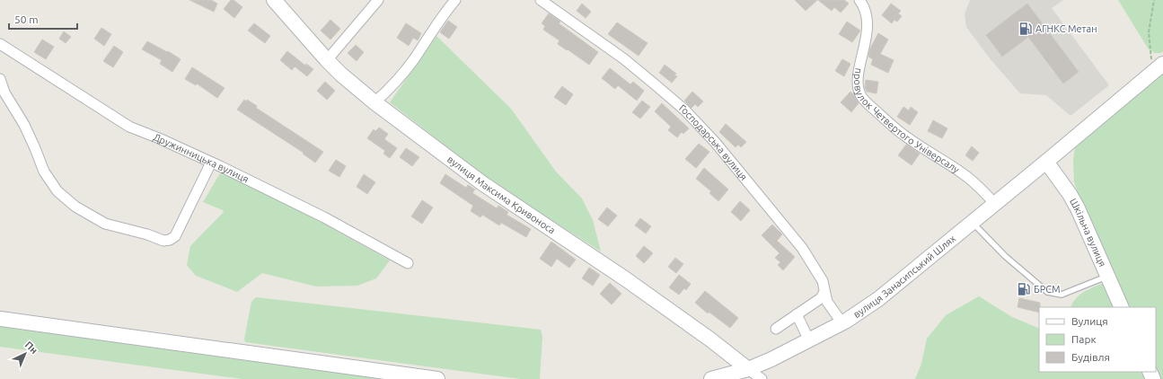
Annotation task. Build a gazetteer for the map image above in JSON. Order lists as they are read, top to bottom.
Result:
{
  "streets": {
    "main road": ["вулиця Максима Кривоноса", "Шкільна вулиця", "вулиця Занасипський Шлях"],
    "street": ["провулок Четвертого Універсалу", "Господарська вулиця", "Дружинницька вулиця"]
  },
  "crossings": [
    ["провулок Четвертого Універсалу", "вулиця Занасипський Шлях"],
    ["Господарська вулиця", "вулиця Занасипський Шлях"],
    ["вулиця Максима Кривоноса", "вулиця Занасипський Шлях"],
    ["Шкільна вулиця", "вулиця Занасипський Шлях"]
  ],
  "places": {
    "fuel station": ["АГНКС Метан", "БРСМ"]
  },
  "legend": ["Вулиця", "Парк", "Будівля"],
  "scale_bar": "50 m",
  "north": "top right"
}
